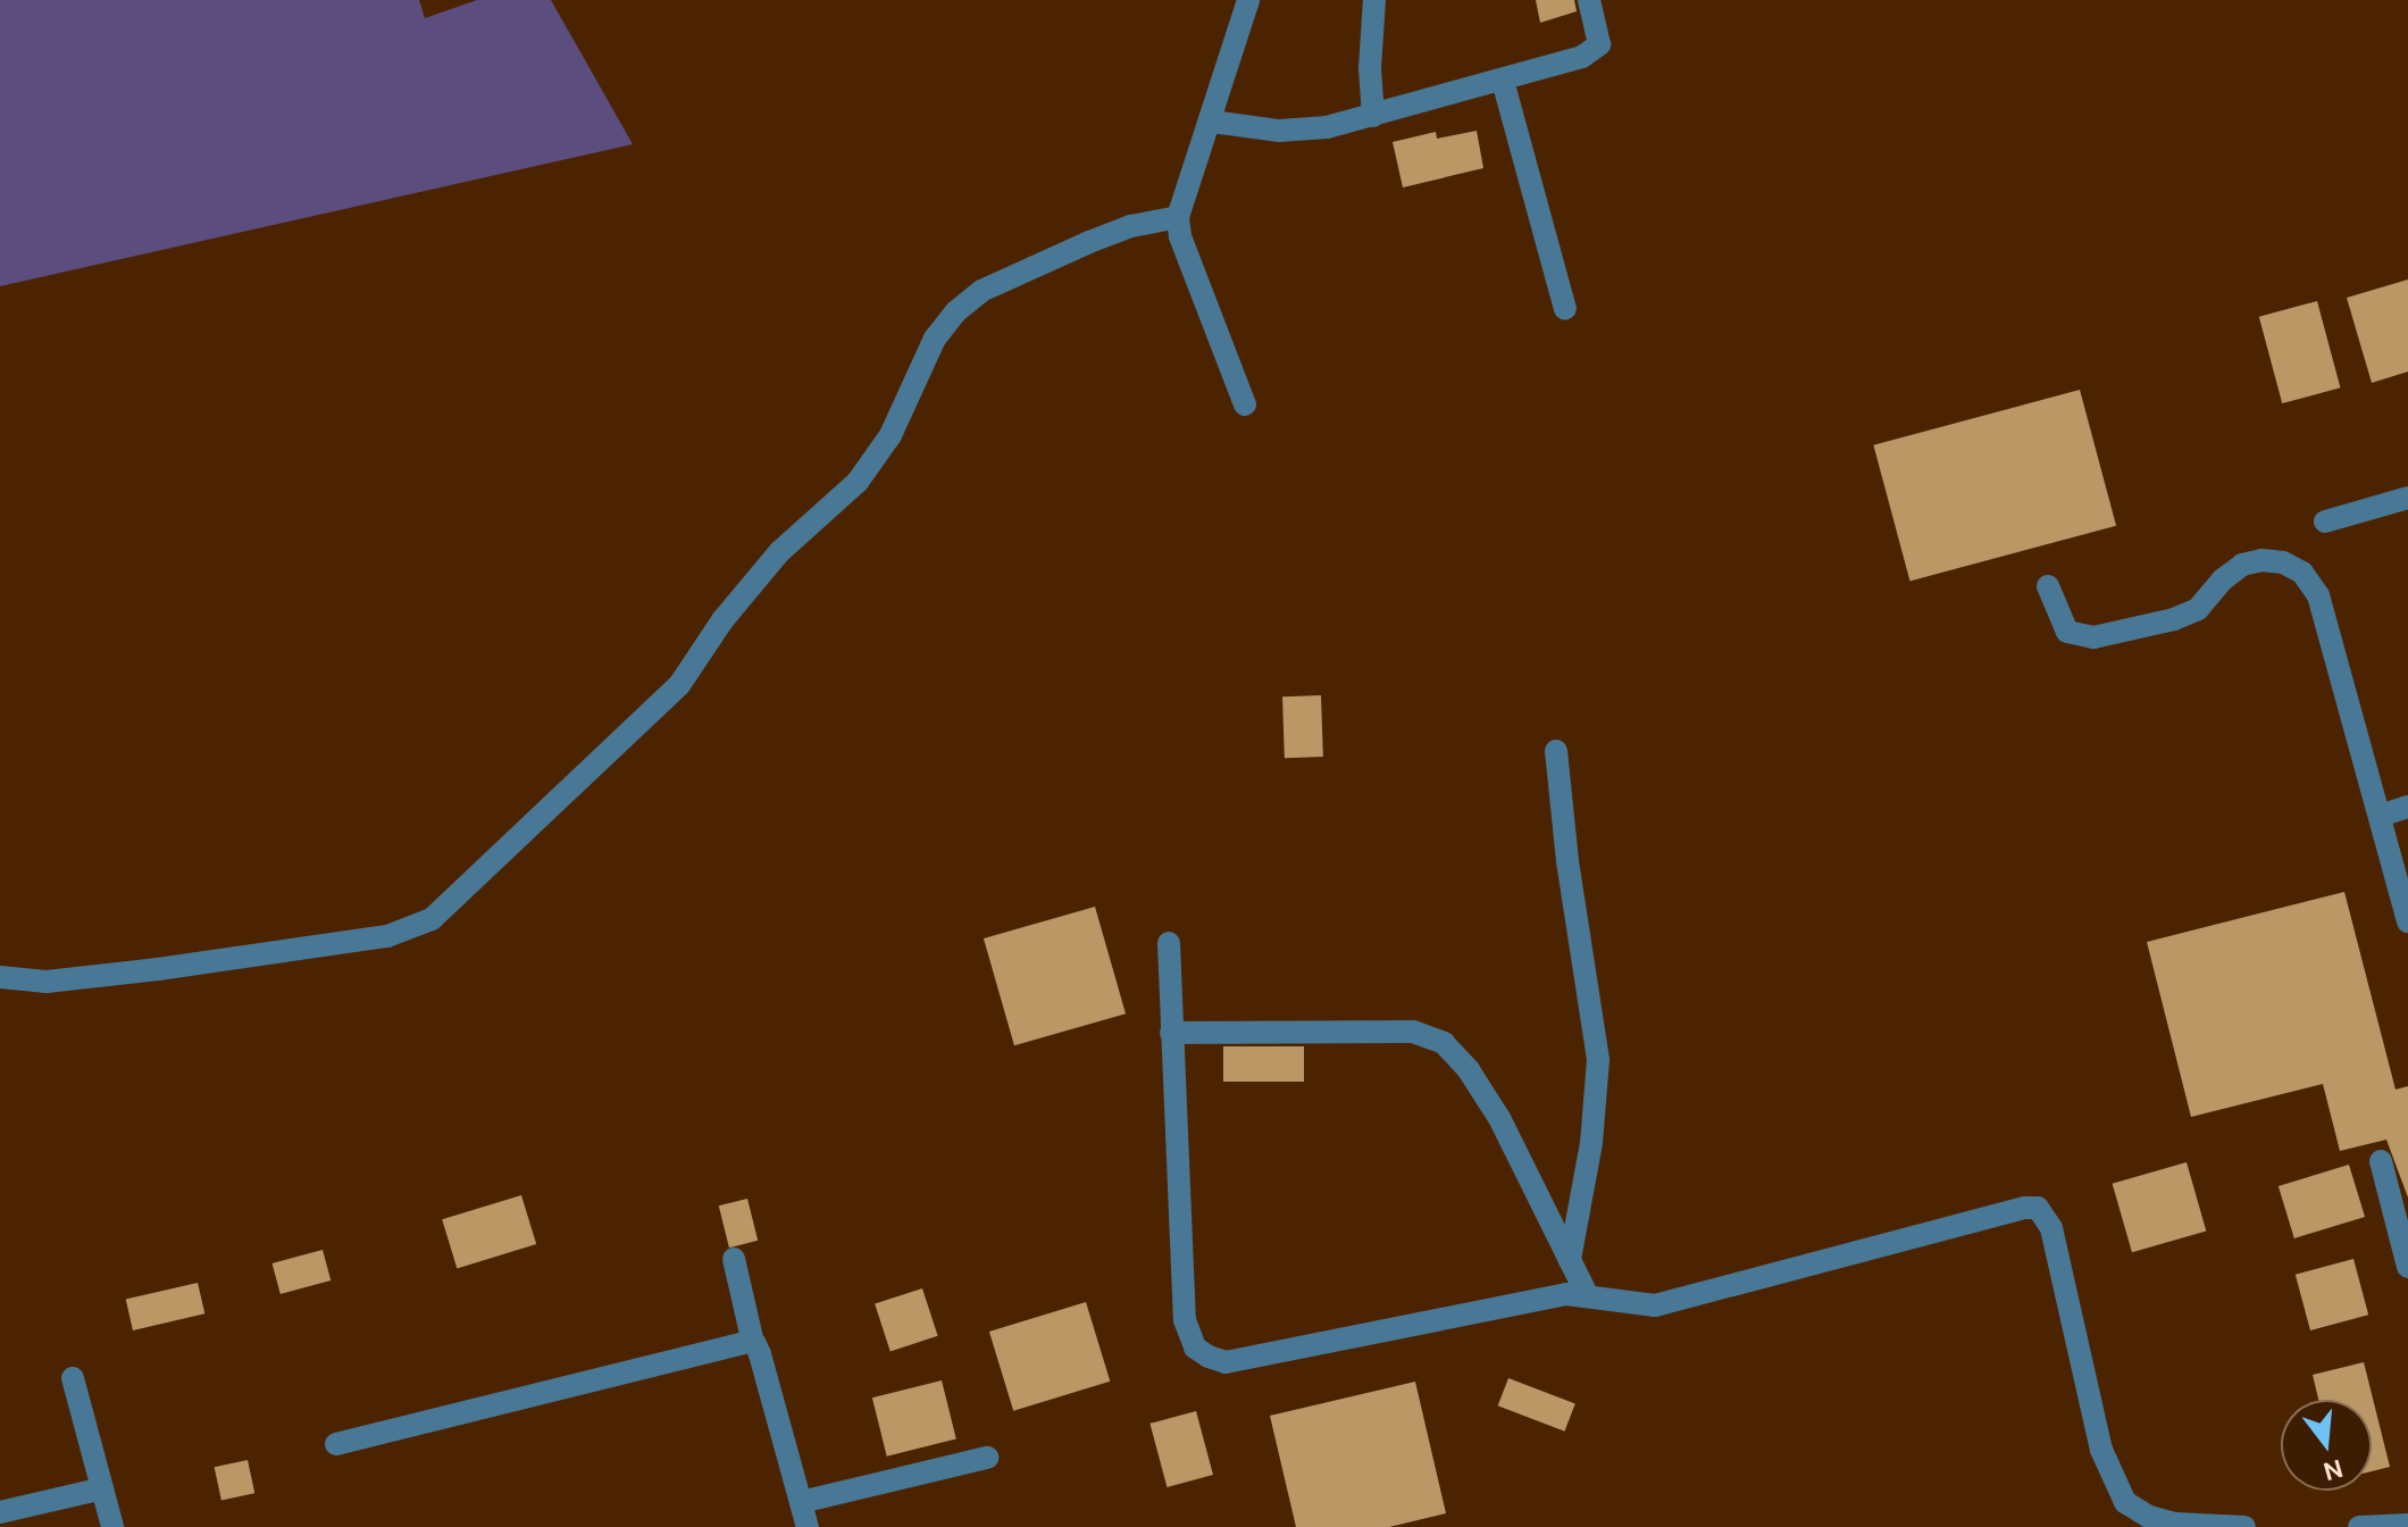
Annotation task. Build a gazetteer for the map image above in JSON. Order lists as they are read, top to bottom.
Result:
{
  "north": "bottom"
}
